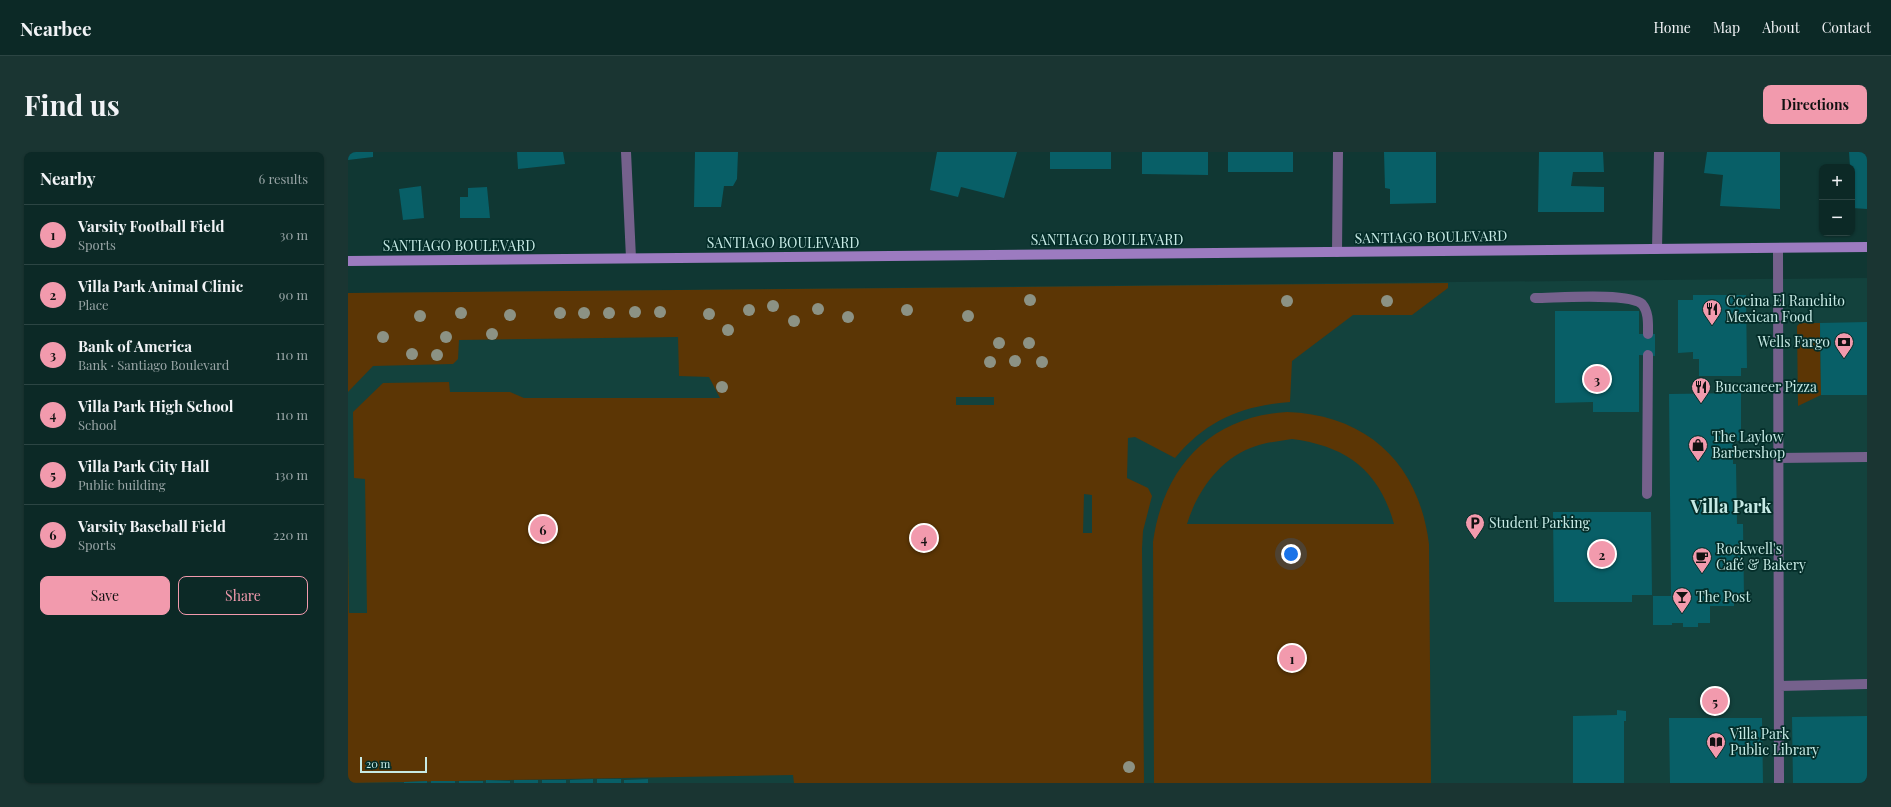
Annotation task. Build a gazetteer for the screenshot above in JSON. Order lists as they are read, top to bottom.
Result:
{
  "streets": {
    "street": ["SANTIAGO BOULEVARD"]
  },
  "districts": ["Villa Park"],
  "places": {
    "restaurant": ["Cocina El Ranchito Mexican Food", "Buccaneer Pizza"],
    "bank": ["Wells Fargo"],
    "shop": ["The Laylow Barbershop"],
    "parking": ["Student Parking"],
    "cafe": ["Rockwell's Café & Bakery"],
    "bar": ["The Post"],
    "library": ["Villa Park Public Library"]
  },
  "scale_bar": "20 m",
  "page": {
    "header": "Nearbee",
    "nav": [
      "Home",
      "Map",
      "About",
      "Contact"
    ],
    "buttons": [
      "Directions",
      ["Save", "Share"]
    ],
    "title": "Find us",
    "heading": ["Nearby", "6 results"],
    "map_buttons": ["+", "−"],
    "list": [
      {
        "mark": "1",
        "name": "Varsity Football Field",
        "note": "Sports",
        "value": "30 m"
      },
      {
        "mark": "2",
        "name": "Villa Park Animal Clinic",
        "note": "Place",
        "value": "90 m"
      },
      {
        "mark": "3",
        "name": "Bank of America",
        "note": "Bank · Santiago Boulevard",
        "value": "110 m"
      },
      {
        "mark": "4",
        "name": "Villa Park High School",
        "note": "School",
        "value": "110 m"
      },
      {
        "mark": "5",
        "name": "Villa Park City Hall",
        "note": "Public building",
        "value": "130 m"
      },
      {
        "mark": "6",
        "name": "Varsity Baseball Field",
        "note": "Sports",
        "value": "220 m"
      }
    ],
    "pins": [
      "3",
      "6",
      "4",
      "2",
      "1",
      "5"
    ],
    "scale": "20 m"
  }
}
